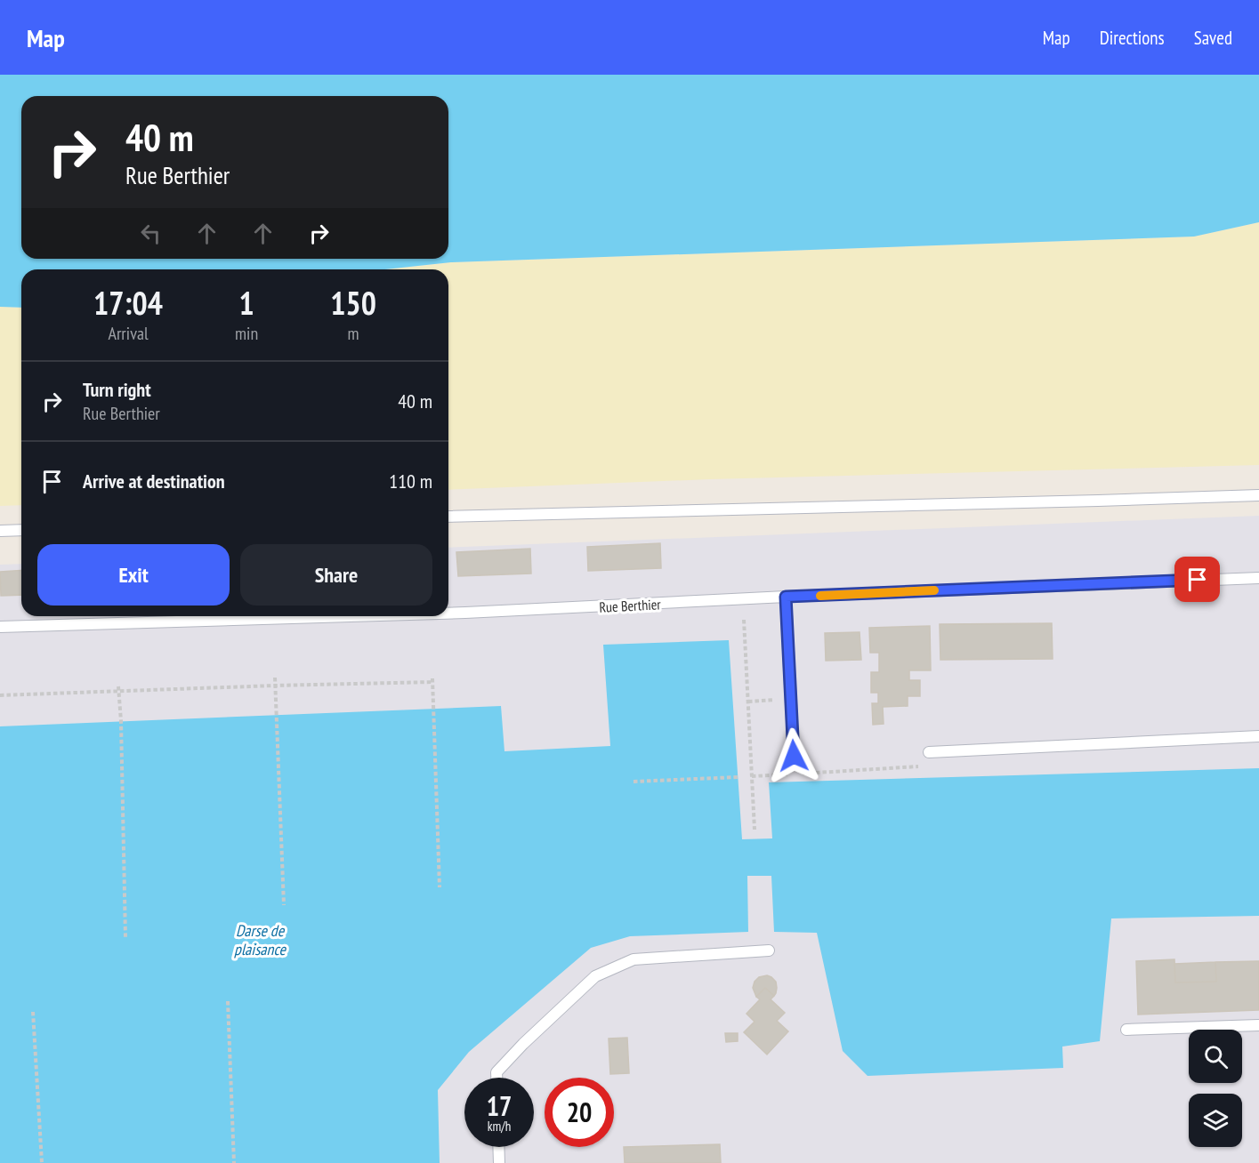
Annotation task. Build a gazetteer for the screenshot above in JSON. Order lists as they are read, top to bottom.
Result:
{
  "streets": {
    "lane": ["Rue Berthier"]
  },
  "water": ["Darse de plaisance"],
  "page": {
    "header": "Map",
    "nav": ["Map", "Directions", "Saved"],
    "turn": ["40 m", "Rue Berthier"],
    "eta": [
      "17:04",
      "Arrival",
      "1",
      "min",
      "150",
      "m"
    ],
    "list": [
      {
        "name": "Turn right",
        "note": "Rue Berthier",
        "value": "40 m"
      },
      {
        "name": "Arrive at destination",
        "value": "110 m"
      }
    ],
    "buttons": ["Exit", "Share"],
    "speed": "17 km/h",
    "limit": "20"
  }
}
